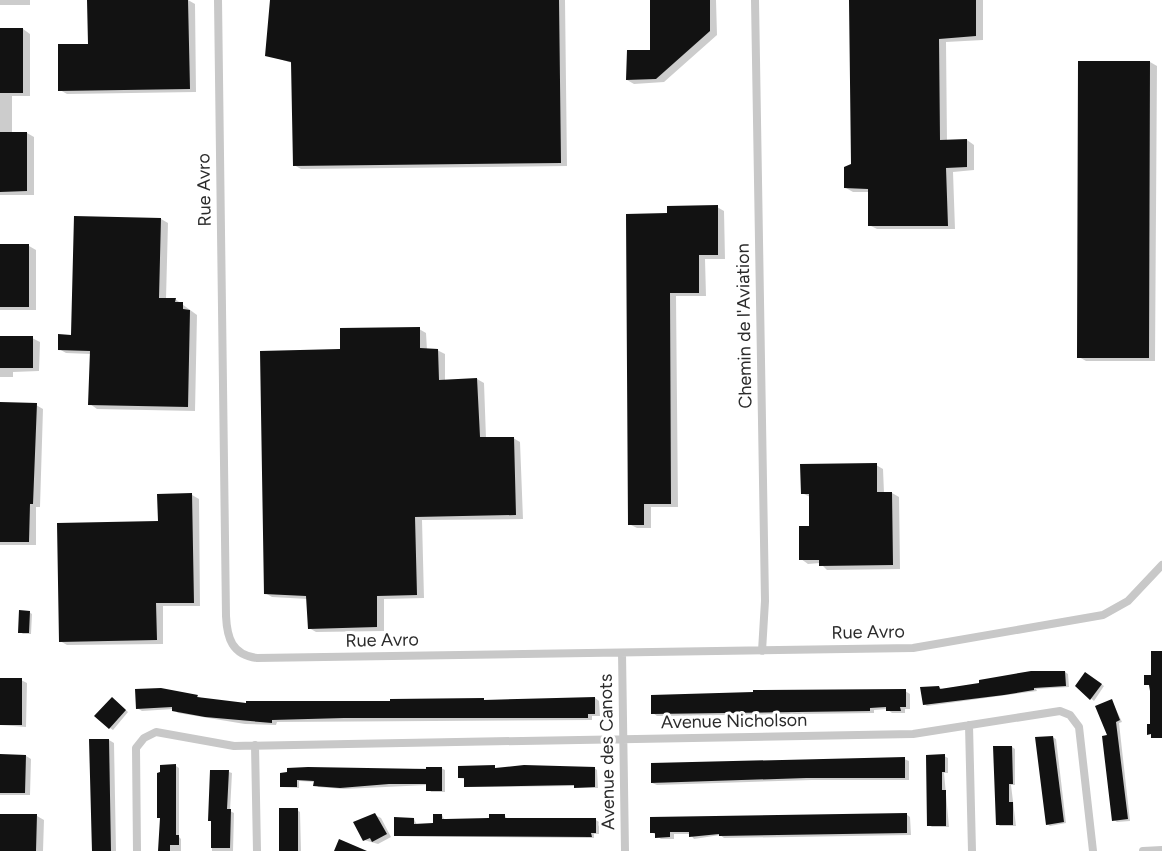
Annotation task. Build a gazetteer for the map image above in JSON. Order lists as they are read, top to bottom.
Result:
{
  "streets": {
    "street": [
      "Rue Avro",
      "Chemin de l'Aviation",
      "Avenue Nicholson",
      "Avenue des Canots"
    ]
  },
  "crossings": [
    ["Rue Avro", "Chemin de l'Aviation"],
    ["Rue Avro", "Avenue des Canots"],
    ["Avenue Nicholson", "Avenue des Canots"]
  ]
}
